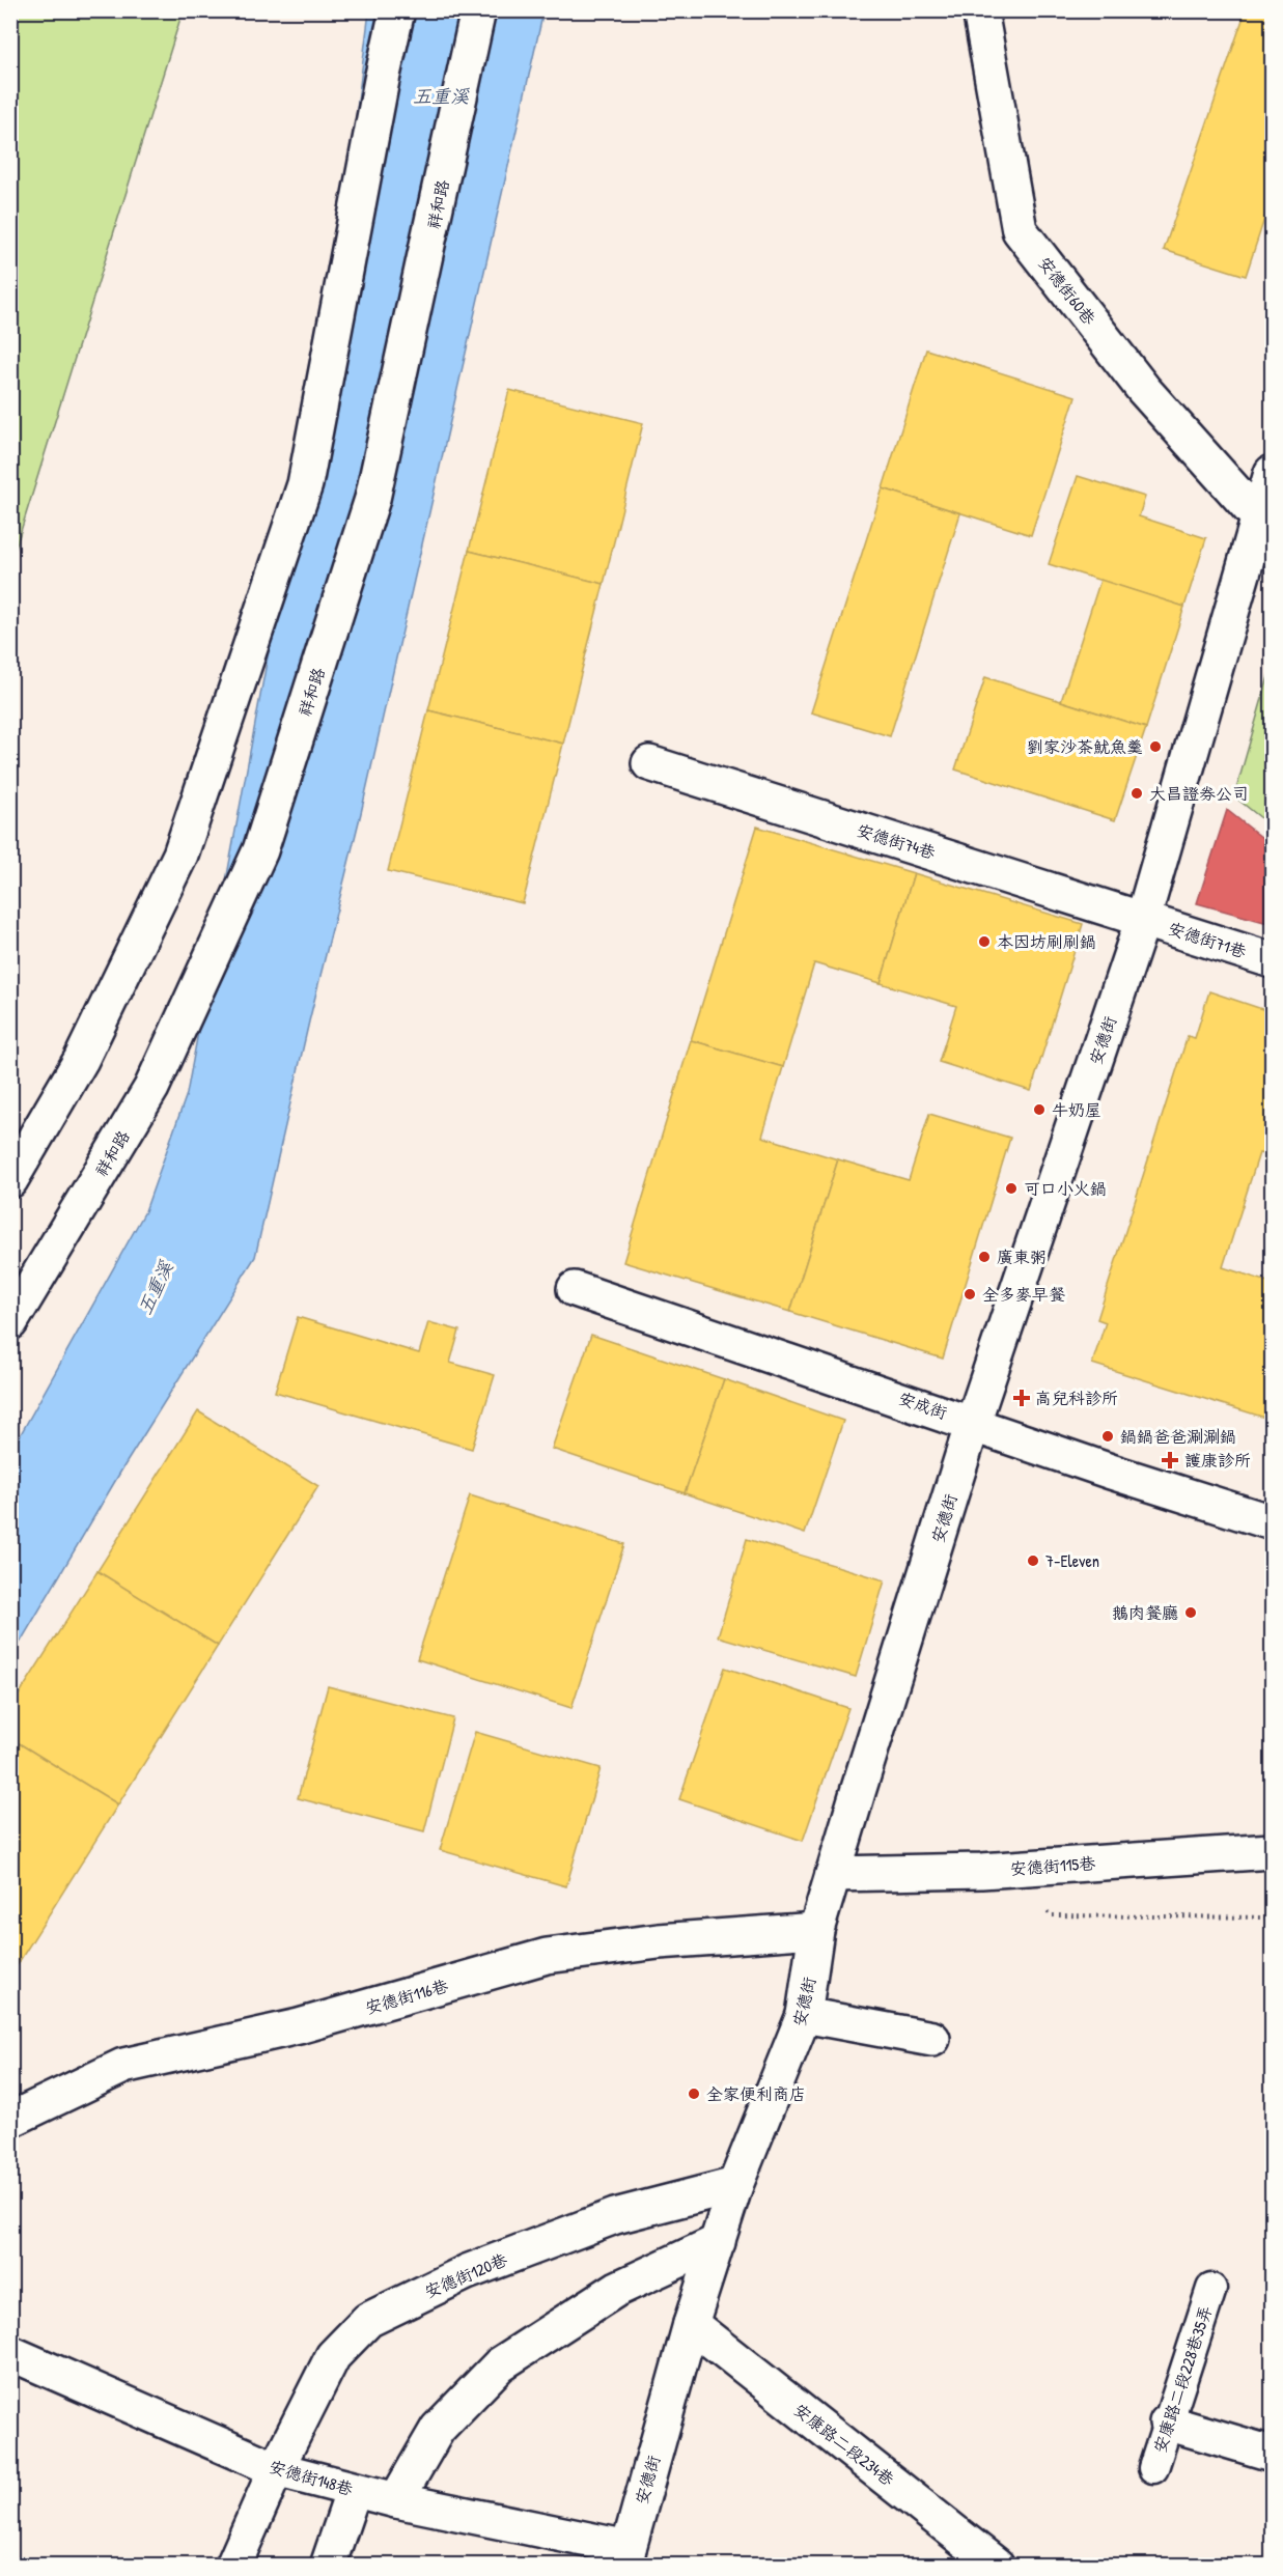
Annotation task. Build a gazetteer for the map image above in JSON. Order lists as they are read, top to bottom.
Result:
{
  "streets": {
    "street": [
      "祥和路",
      "安德街60巷",
      "安德街74巷",
      "安德街71巷",
      "安德街",
      "安成街",
      "安德街115巷",
      "安德街116巷",
      "安德街120巷",
      "安康路二段234巷",
      "安德街148巷"
    ],
    "lane": ["安康路二段228巷35弄"]
  },
  "crossings": [
    ["安德街60巷", "安德街"],
    ["安德街74巷", "安德街71巷"],
    ["安德街74巷", "安德街"],
    ["安德街71巷", "安德街"],
    ["安德街", "安成街"],
    ["安德街", "安德街115巷"],
    ["安德街", "安德街116巷"],
    ["安德街", "安德街120巷"],
    ["安德街", "安康路二段234巷"],
    ["安德街", "安德街148巷"],
    ["安德街120巷", "安德街148巷"]
  ],
  "water": ["五重溪"],
  "places": {
    "other": [
      "劉家沙茶魷魚羹",
      "大昌證券公司",
      "本因坊刷刷鍋",
      "牛奶屋",
      "可口小火鍋",
      "廣東粥",
      "全多麥早餐",
      "鍋鍋爸爸涮涮鍋",
      "7-Eleven",
      "鵝肉餐廳",
      "全家便利商店"
    ],
    "health": ["高兒科診所", "護康診所"]
  }
}
